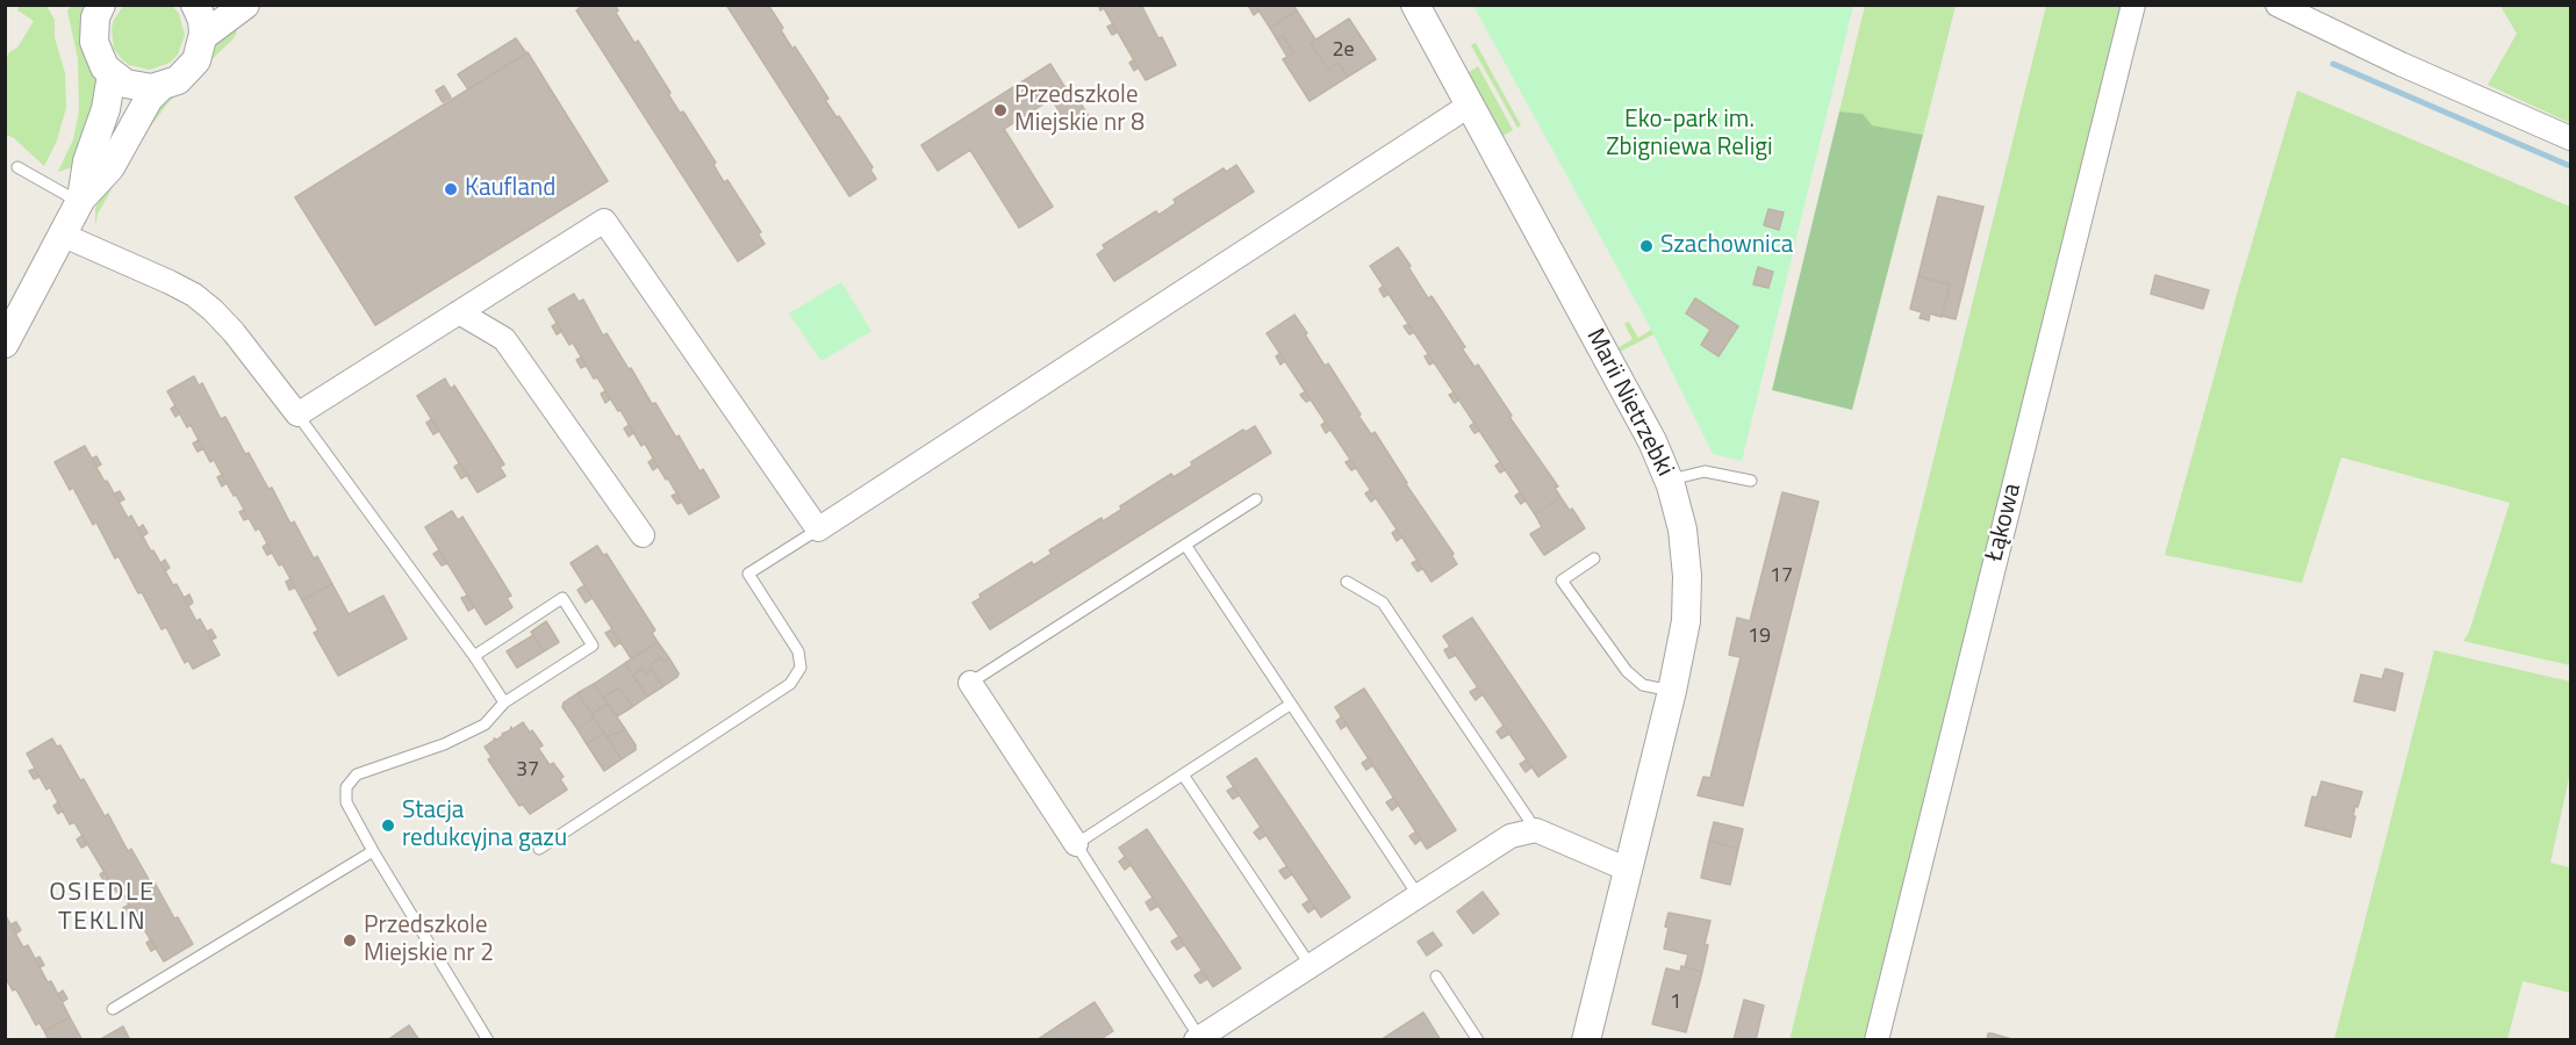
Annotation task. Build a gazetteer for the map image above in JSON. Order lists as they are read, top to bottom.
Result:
{
  "streets": {
    "street": ["Marii Nietrzebki", "Łąkowa"]
  },
  "districts": ["OSIEDLE TEKLIN"],
  "parks": ["Eko-park im. Zbigniewa Religi"],
  "places": [
    "Przedszkole Miejskie nr 8",
    "Kaufland",
    "Szachownica",
    "Stacja redukcyjna gazu",
    "Przedszkole Miejskie nr 2"
  ],
  "house_numbers": [
    "2e",
    "17",
    "19",
    "37",
    "1"
  ]
}
